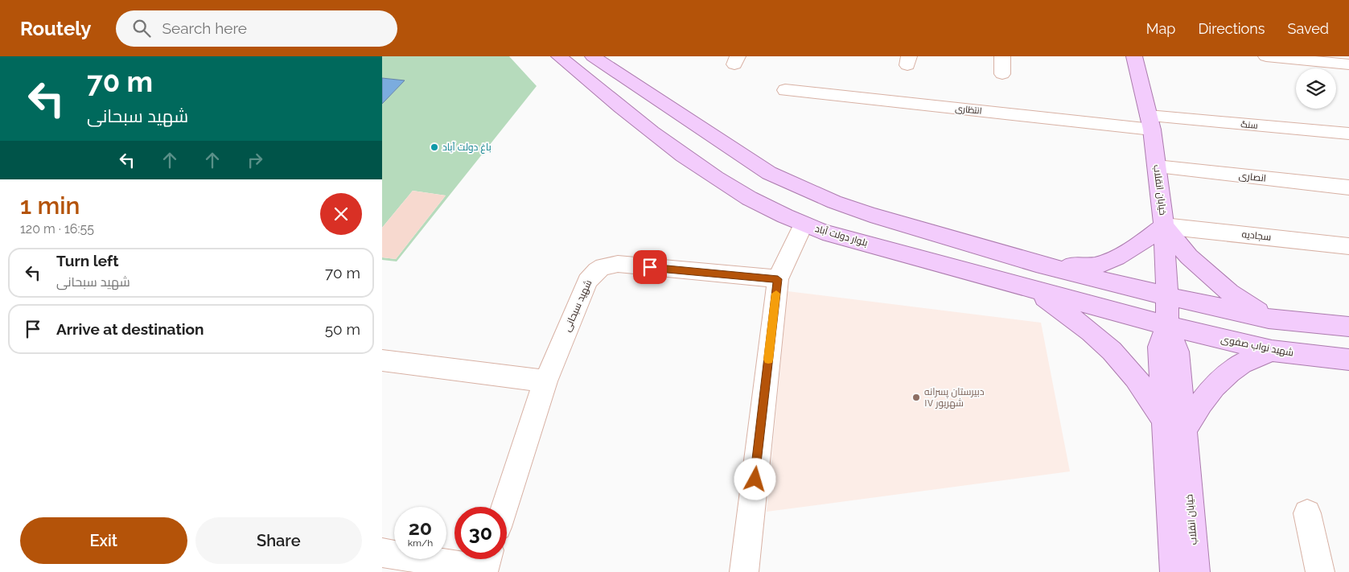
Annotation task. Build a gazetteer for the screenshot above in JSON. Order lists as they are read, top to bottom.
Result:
{
  "streets": {
    "main road": ["خیابان انقلاب", "بلوار دولت آباد", "شهید نواب صفوی"],
    "street": [
      "انتظاری",
      "سنگ",
      "انصاری",
      "سجادیه",
      "شهید سبحانی"
    ]
  },
  "crossings": [
    ["انتظاری", "سنگ"],
    ["انتظاری", "خیابان انقلاب"],
    ["سنگ", "خیابان انقلاب"],
    ["انصاری", "خیابان انقلاب"],
    ["خیابان انقلاب", "بلوار دولت آباد"],
    ["خیابان انقلاب", "سجادیه"],
    ["خیابان انقلاب", "شهید نواب صفوی"],
    ["بلوار دولت آباد", "شهید نواب صفوی"]
  ],
  "places": ["باغ دولت آباد", "دبیرستان پسرانه ۱۷ شهریور"],
  "page": {
    "header": "Routely",
    "search": "Search here",
    "nav": ["Map", "Directions", "Saved"],
    "turn": ["70 m", "شهید سبحانی"],
    "heading": ["1 min", "120 m · 16:55"],
    "list": [
      {
        "name": "Turn left",
        "note": "شهید سبحانی",
        "value": "70 m"
      },
      {
        "name": "Arrive at destination",
        "value": "50 m"
      }
    ],
    "speed": "20 km/h",
    "limit": "30",
    "buttons": ["Exit", "Share"]
  }
}
